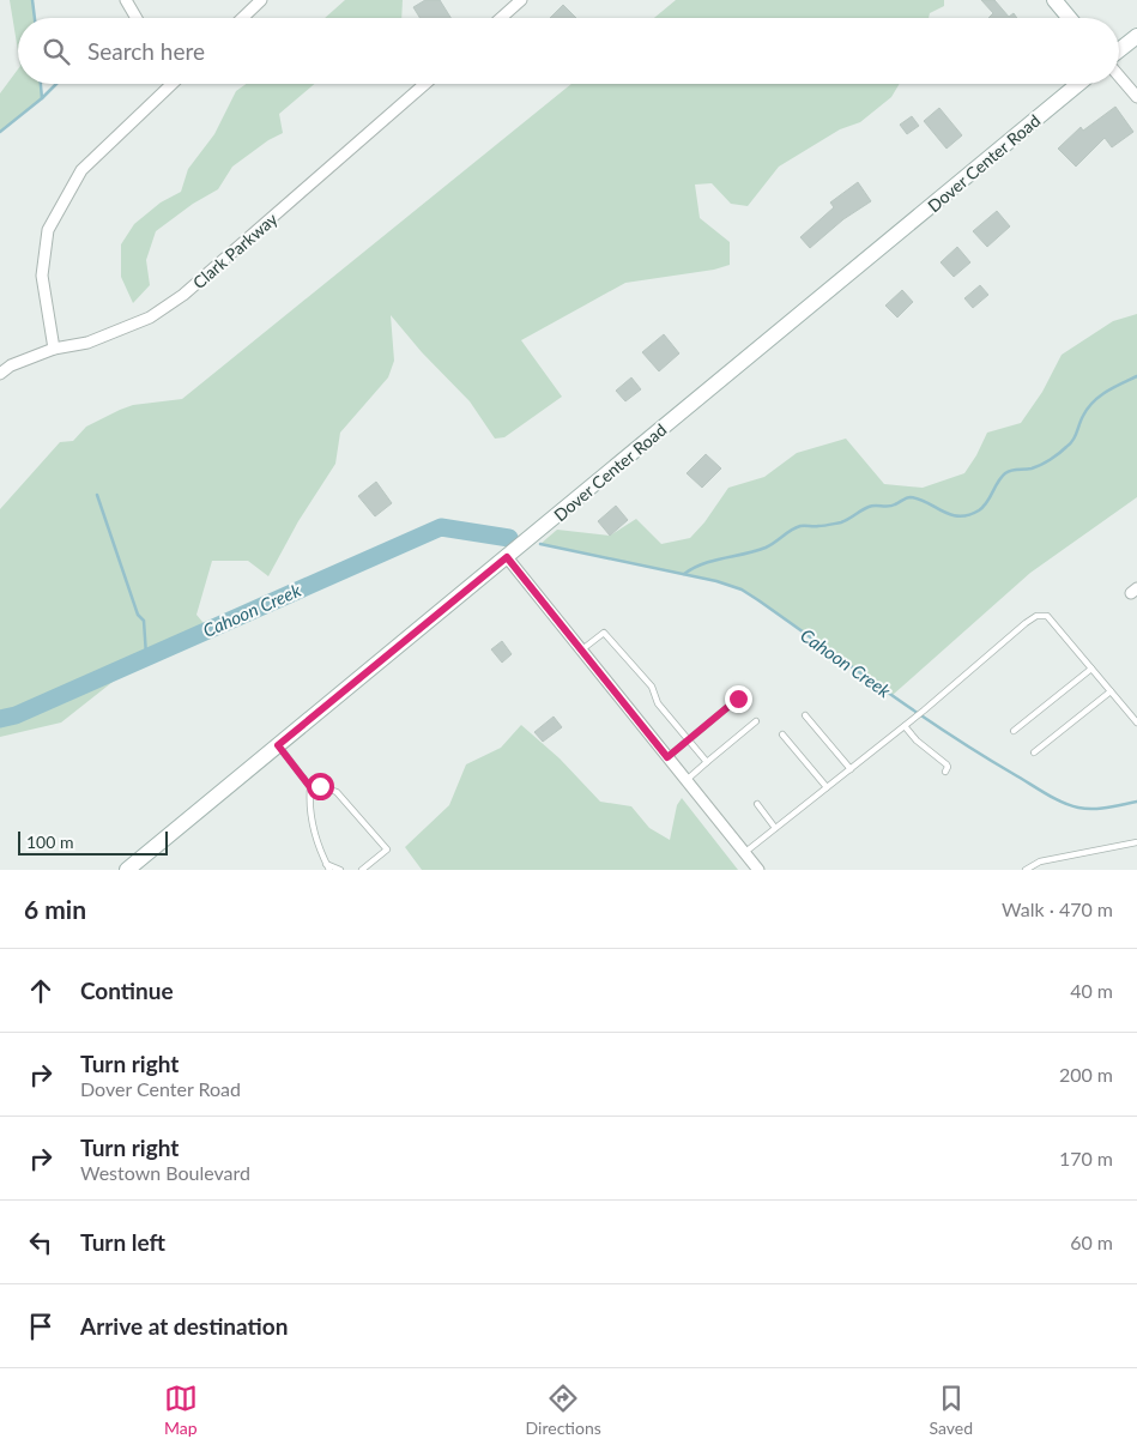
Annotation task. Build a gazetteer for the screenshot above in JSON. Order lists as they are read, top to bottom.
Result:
{
  "streets": {
    "street": ["Dover Center Road", "Clark Parkway"]
  },
  "water": ["Cahoon Creek"],
  "scale_bar": "100 m",
  "page": {
    "search": "Search here",
    "scale": "100 m",
    "heading": ["6 min", "Walk · 470 m"],
    "list": [
      ["Continue", "40 m"],
      ["Turn right", "Dover Center Road", "200 m"],
      ["Turn right", "Westown Boulevard", "170 m"],
      ["Turn left", "60 m"],
      "Arrive at destination"
    ],
    "nav": ["Map", "Directions", "Saved"]
  }
}
